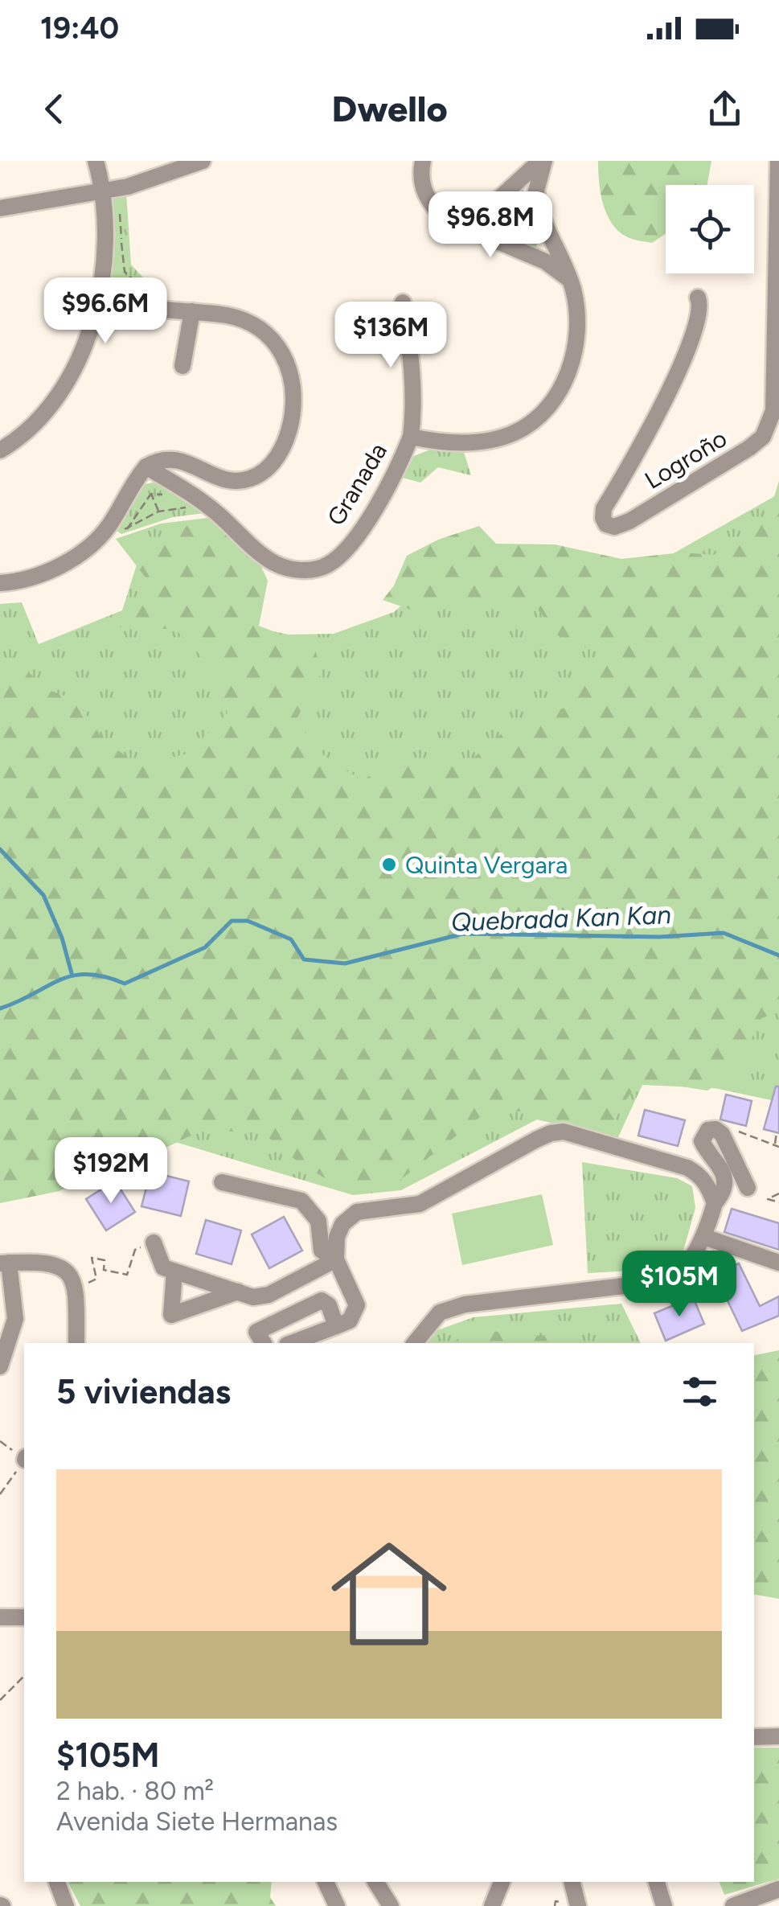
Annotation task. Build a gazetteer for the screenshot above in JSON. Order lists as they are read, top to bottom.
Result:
{
  "streets": {
    "street": ["Logroño", "Granada"]
  },
  "water": ["Quebrada Kan Kan"],
  "places": ["Quinta Vergara"],
  "page": {
    "status": "19:40",
    "header": "Dwello",
    "price": [
      "$96.8M",
      "$96.6M",
      "$136M",
      "$192M",
      "$105M"
    ],
    "heading": "5 viviendas",
    "list": [
      {
        "name": "$105M",
        "note": "2 hab. · 80 m² · Avenida Siete Hermanas"
      }
    ]
  }
}
